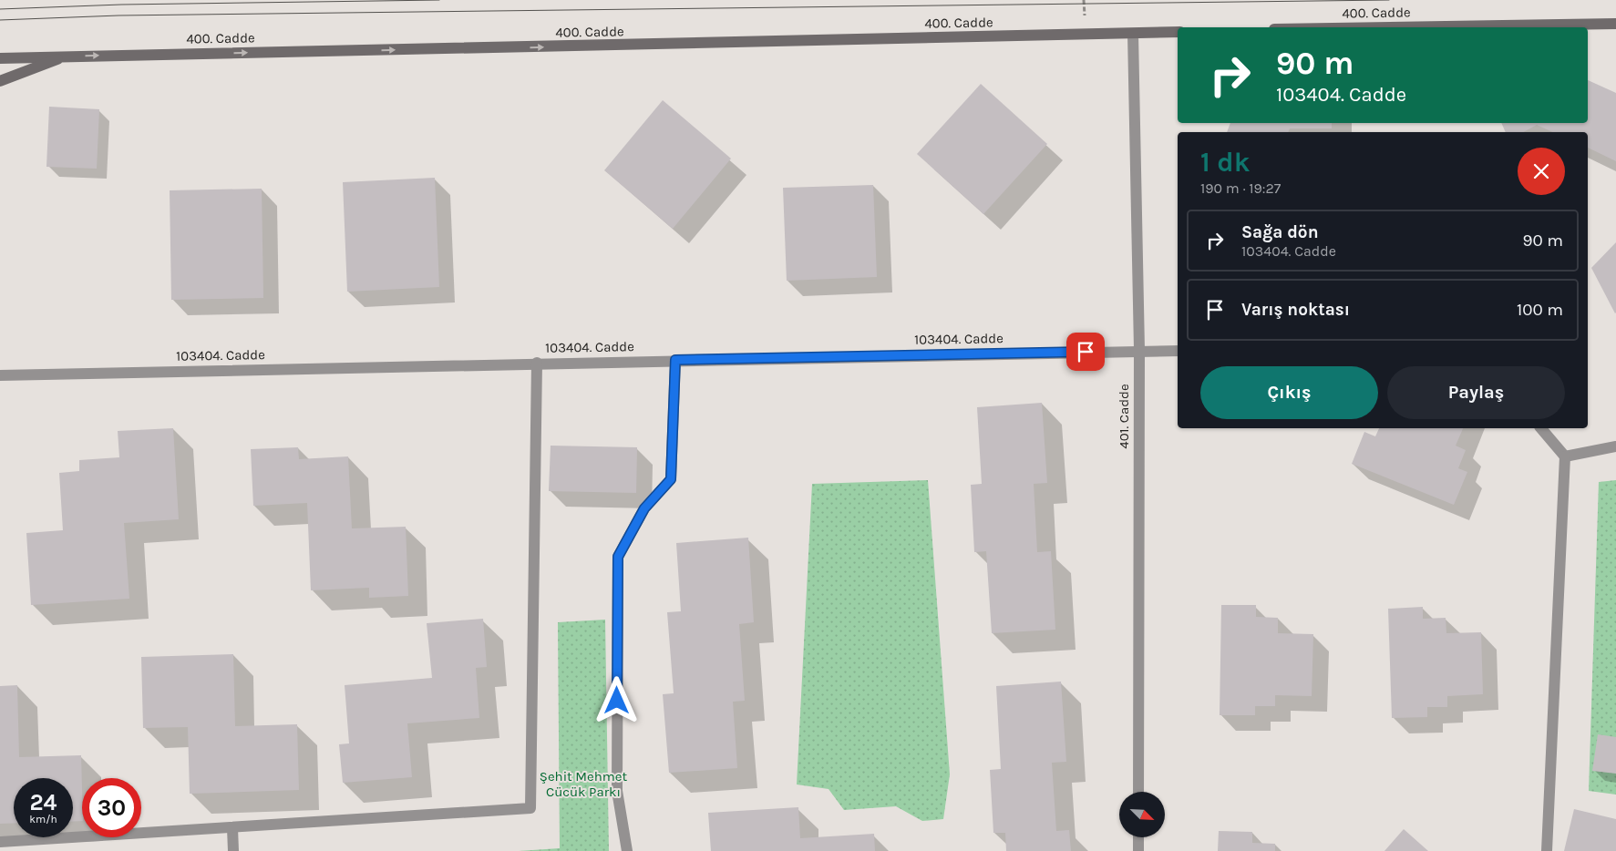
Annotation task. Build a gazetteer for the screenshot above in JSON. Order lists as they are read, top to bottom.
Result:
{
  "streets": {
    "main road": ["400. Cadde"],
    "street": ["103404. Cadde", "401. Cadde"]
  },
  "crossings": [
    ["400. Cadde", "401. Cadde"],
    ["103404. Cadde", "401. Cadde"]
  ],
  "one_way": ["400. Cadde"],
  "parks": ["Şehit Mehmet Cücük Parkı"],
  "north": "bottom right",
  "page": {
    "turn": ["90 m", "103404. Cadde"],
    "heading": ["1 dk", "190 m · 19:27"],
    "list": [
      {
        "name": "Sağa dön",
        "note": "103404. Cadde",
        "value": "90 m"
      },
      {
        "name": "Varış noktası",
        "value": "100 m"
      }
    ],
    "buttons": ["Çıkış", "Paylaş"],
    "speed": "24 km/h",
    "limit": "30"
  }
}
